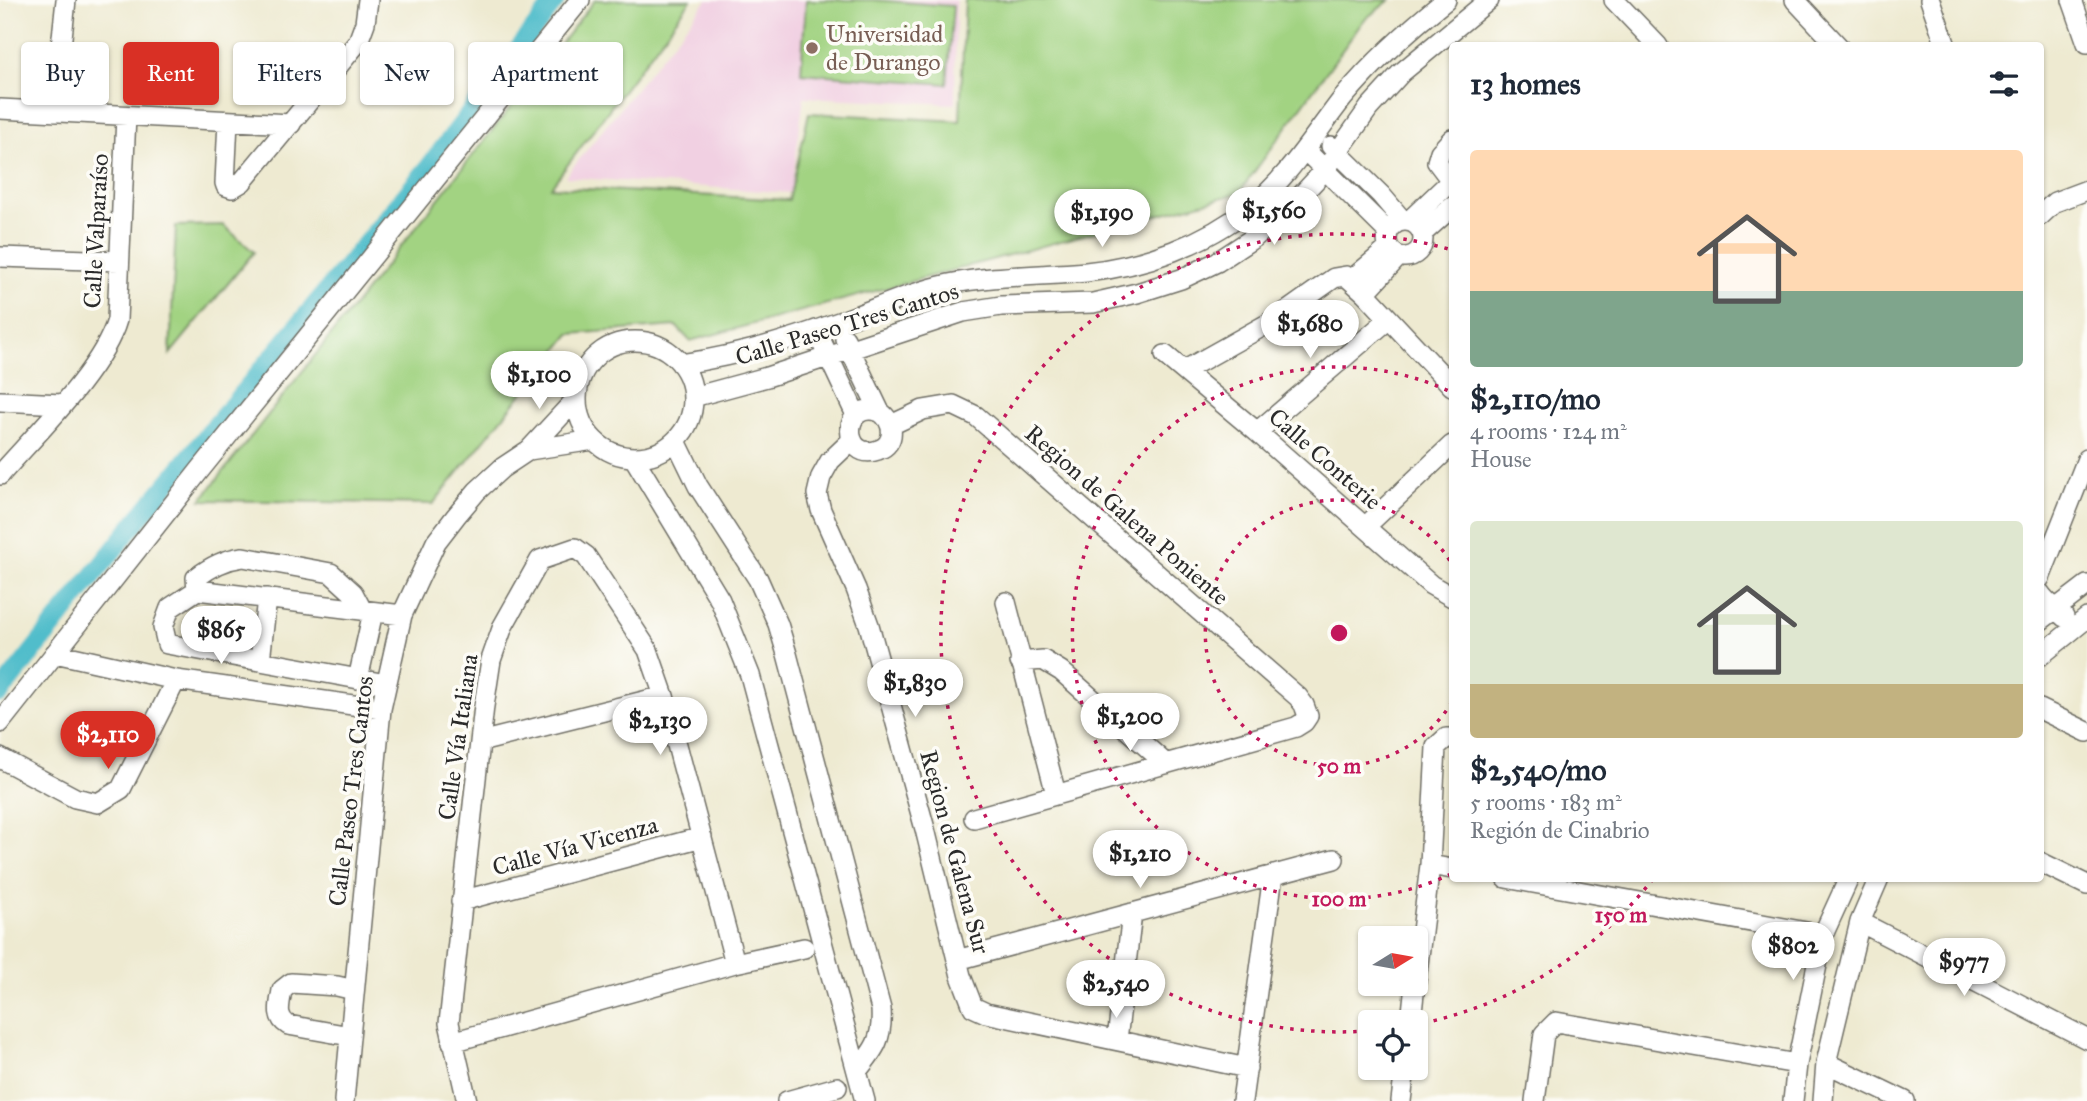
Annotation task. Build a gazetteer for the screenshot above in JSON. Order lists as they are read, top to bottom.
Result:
{
  "streets": {
    "street": [
      "Calle Valparaíso",
      "Calle Paseo Tres Cantos",
      "Calle Conterie",
      "Region de Galena Poniente",
      "Calle Vía Italiana",
      "Calle Vía Vicenza",
      "Region de Galena Sur"
    ]
  },
  "crossings": [
    ["Region de Galena Poniente", "Region de Galena Sur"],
    ["Calle Vía Italiana", "Calle Vía Vicenza"]
  ],
  "places": ["Universidad de Durango"],
  "north": "right",
  "page": {
    "chip": [
      "Buy",
      "Rent",
      "Filters",
      "New",
      "Apartment"
    ],
    "heading": "13 homes",
    "list": [
      {
        "name": "$2,110/mo",
        "note": "4 rooms · 124 m² · House"
      },
      {
        "name": "$2,540/mo",
        "note": "5 rooms · 183 m² · Región de Cinabrio"
      }
    ],
    "price": [
      "$1,560",
      "$1,190",
      "$1,680",
      "$1,100",
      "$865",
      "$1,830",
      "$1,200",
      "$2,130",
      "$2,110",
      "$1,210",
      "$802",
      "$977",
      "$2,540"
    ]
  },
  "rings": ["50 m", "100 m", "150 m"]
}
